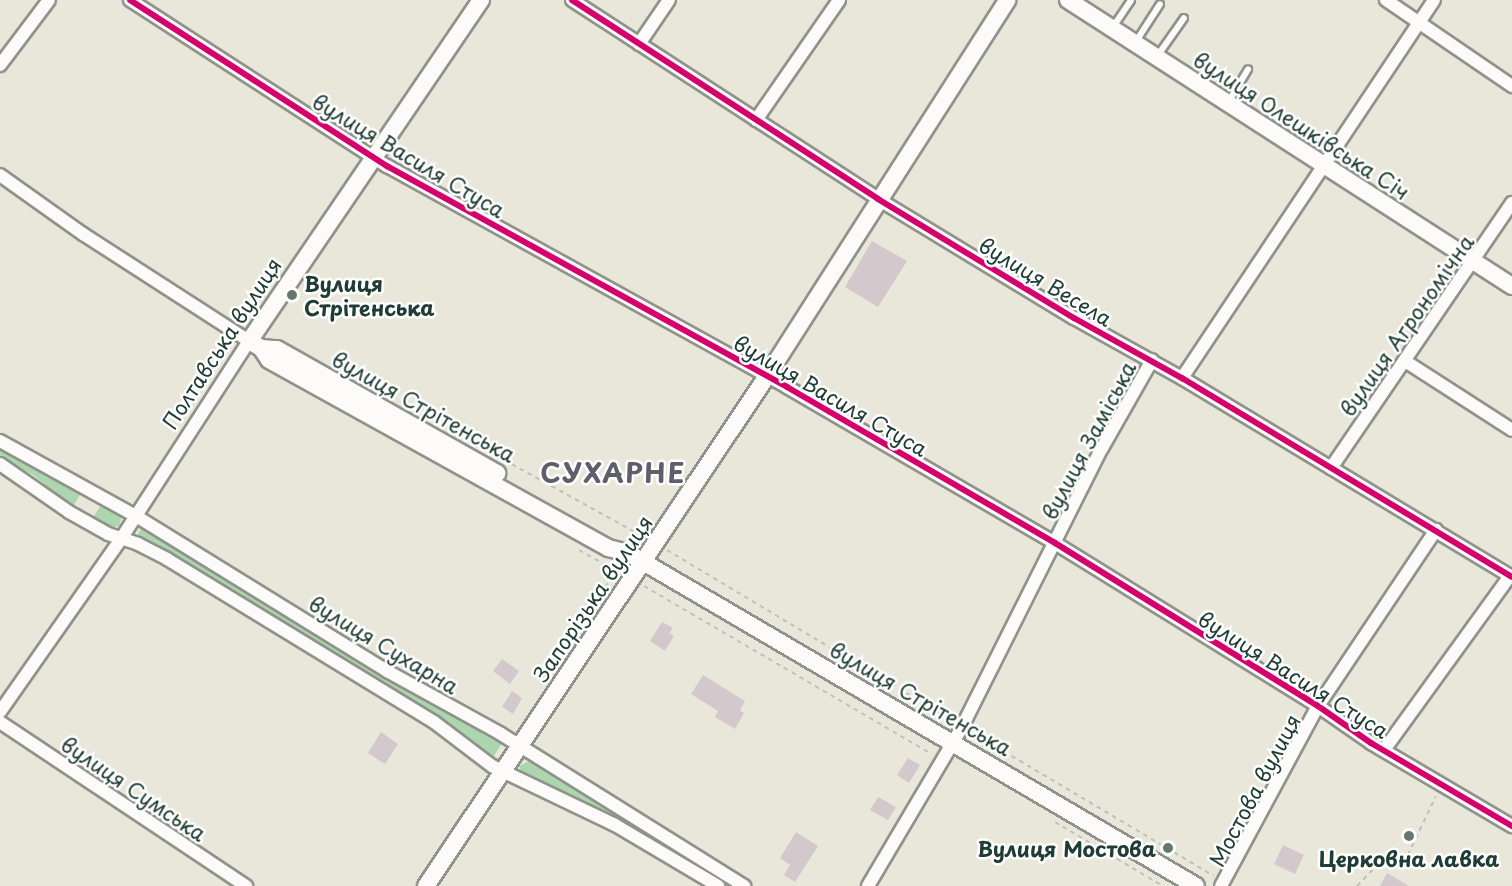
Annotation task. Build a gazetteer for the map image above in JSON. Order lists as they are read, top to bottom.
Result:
{
  "streets": {
    "street": [
      "вулиця Олешківська Січ",
      "вулиця Василя Стуса",
      "вулиця Весела",
      "вулиця Агрономічна",
      "Полтавська вулиця",
      "вулиця Стрітенська",
      "вулиця Заміська",
      "Запорізька вулиця",
      "вулиця Сухарна",
      "вулиця Сумська",
      "Мостова вулиця"
    ]
  },
  "crossings": [
    ["вулиця Олешківська Січ", "вулиця Агрономічна"],
    ["вулиця Василя Стуса", "Полтавська вулиця"],
    ["вулиця Василя Стуса", "вулиця Заміська"],
    ["вулиця Василя Стуса", "Запорізька вулиця"],
    ["вулиця Василя Стуса", "Мостова вулиця"],
    ["вулиця Весела", "вулиця Агрономічна"],
    ["вулиця Весела", "вулиця Заміська"],
    ["вулиця Весела", "Запорізька вулиця"],
    ["вулиця Весела", "Мостова вулиця"],
    ["Полтавська вулиця", "вулиця Стрітенська"],
    ["Полтавська вулиця", "вулиця Сухарна"],
    ["вулиця Стрітенська", "вулиця Заміська"],
    ["вулиця Стрітенська", "Запорізька вулиця"],
    ["Запорізька вулиця", "вулиця Сухарна"]
  ],
  "districts": ["СУХАРНЕ"],
  "places": ["Вулиця Стрітенська", "Церковна лавка", "Вулиця Мостова"]
}
